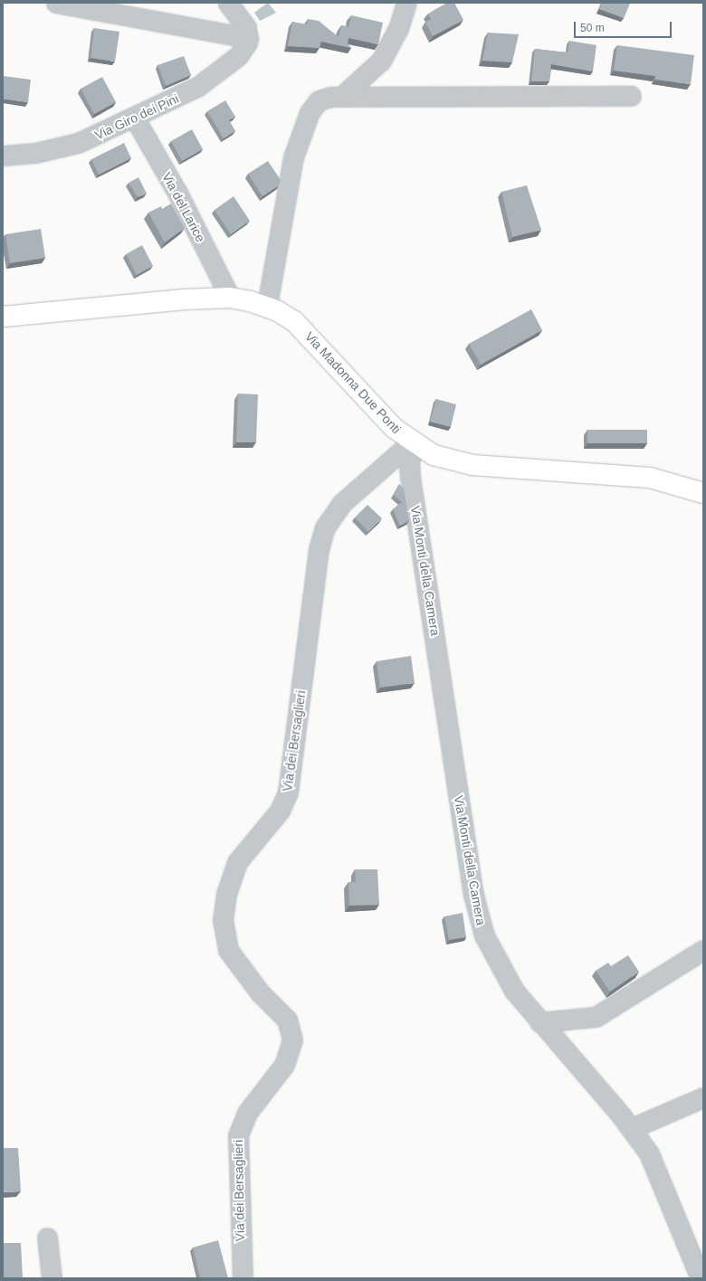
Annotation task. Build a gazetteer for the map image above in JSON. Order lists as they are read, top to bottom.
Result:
{
  "streets": {
    "main road": ["Via Madonna Due Ponti"],
    "street": [
      "Via Giro dei Pini",
      "Via del Larice",
      "Via Monti della Camera",
      "Via dei Bersaglieri"
    ]
  },
  "crossings": [
    ["Via Giro dei Pini", "Via del Larice"],
    ["Via del Larice", "Via Madonna Due Ponti"],
    ["Via Madonna Due Ponti", "Via Monti della Camera"],
    ["Via Madonna Due Ponti", "Via dei Bersaglieri"],
    ["Via Monti della Camera", "Via dei Bersaglieri"]
  ],
  "scale_bar": "50 m"
}
